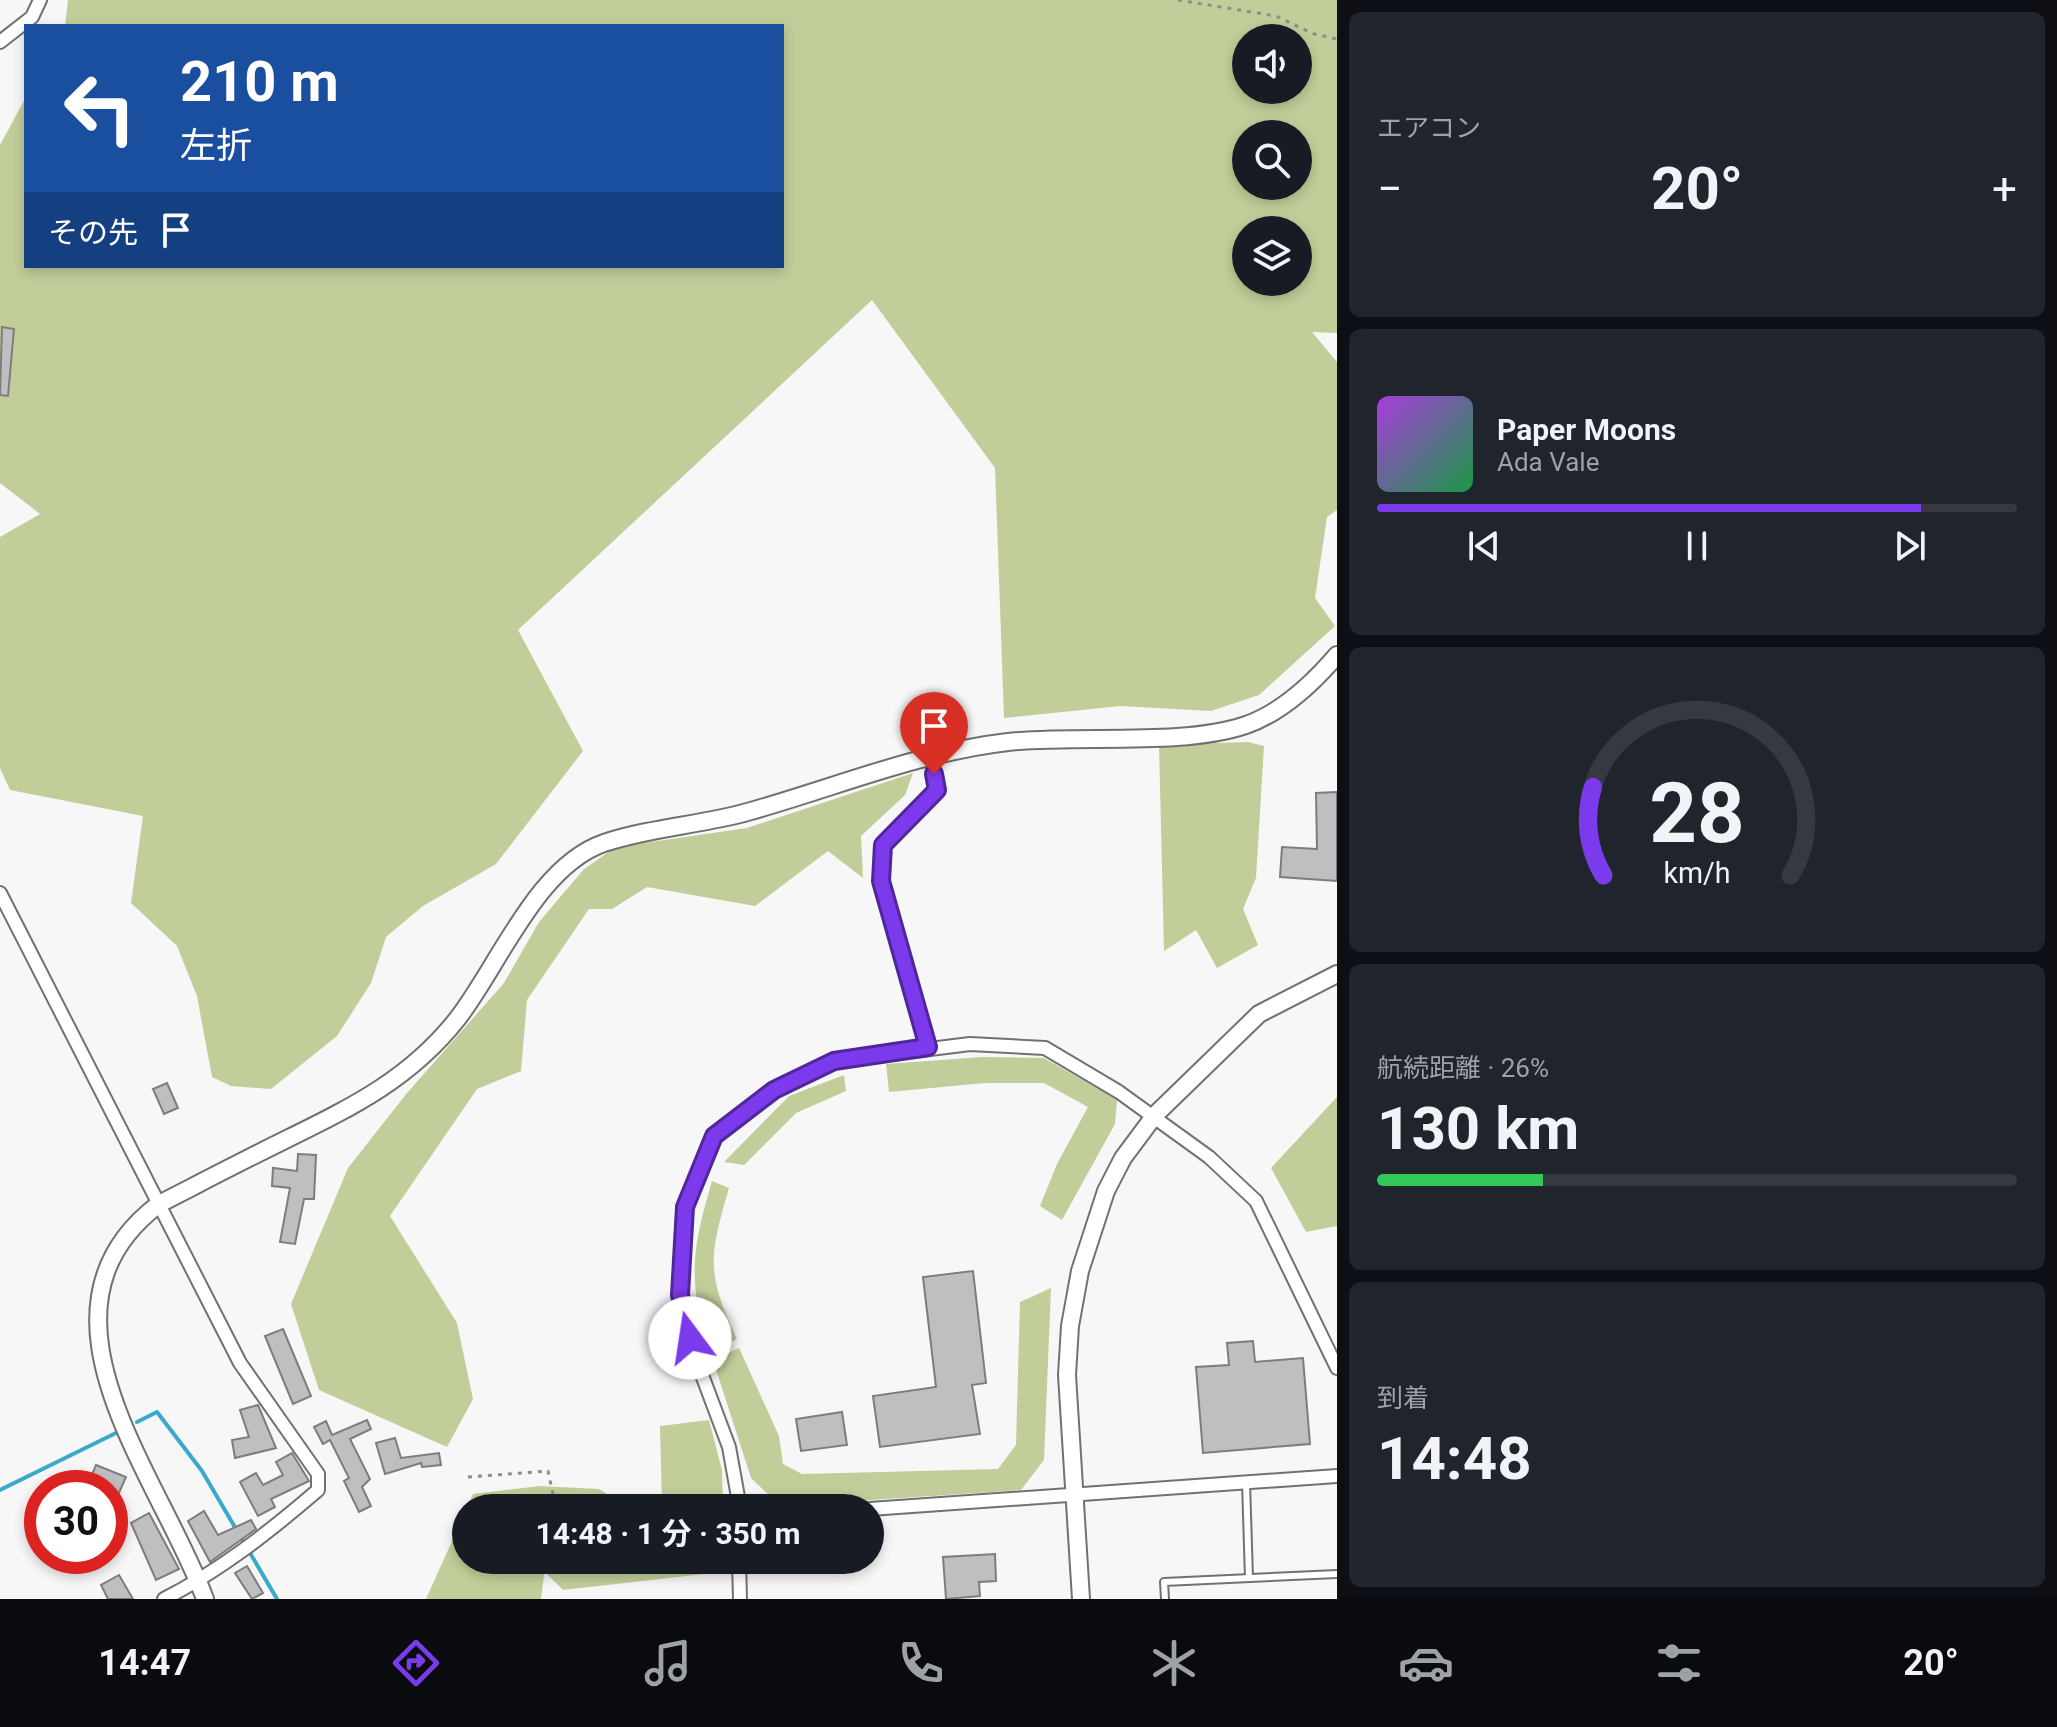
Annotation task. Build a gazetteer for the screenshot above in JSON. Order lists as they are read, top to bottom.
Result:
{
  "page": {
    "tile": [
      "エアコン",
      ["航続距離 · 26%", "130 km"],
      ["到着", "14:48"]
    ],
    "turn": ["210 m", "左折"],
    "heat": ["−", "20°", "+"],
    "then": "その先",
    "song": ["Paper Moons", "Ada Vale"],
    "limit": "30",
    "trip": "14:48 · 1 分 · 350 m",
    "tabs": ["14:47", "20°"],
    "gauge": ["28", "km/h"]
  }
}
